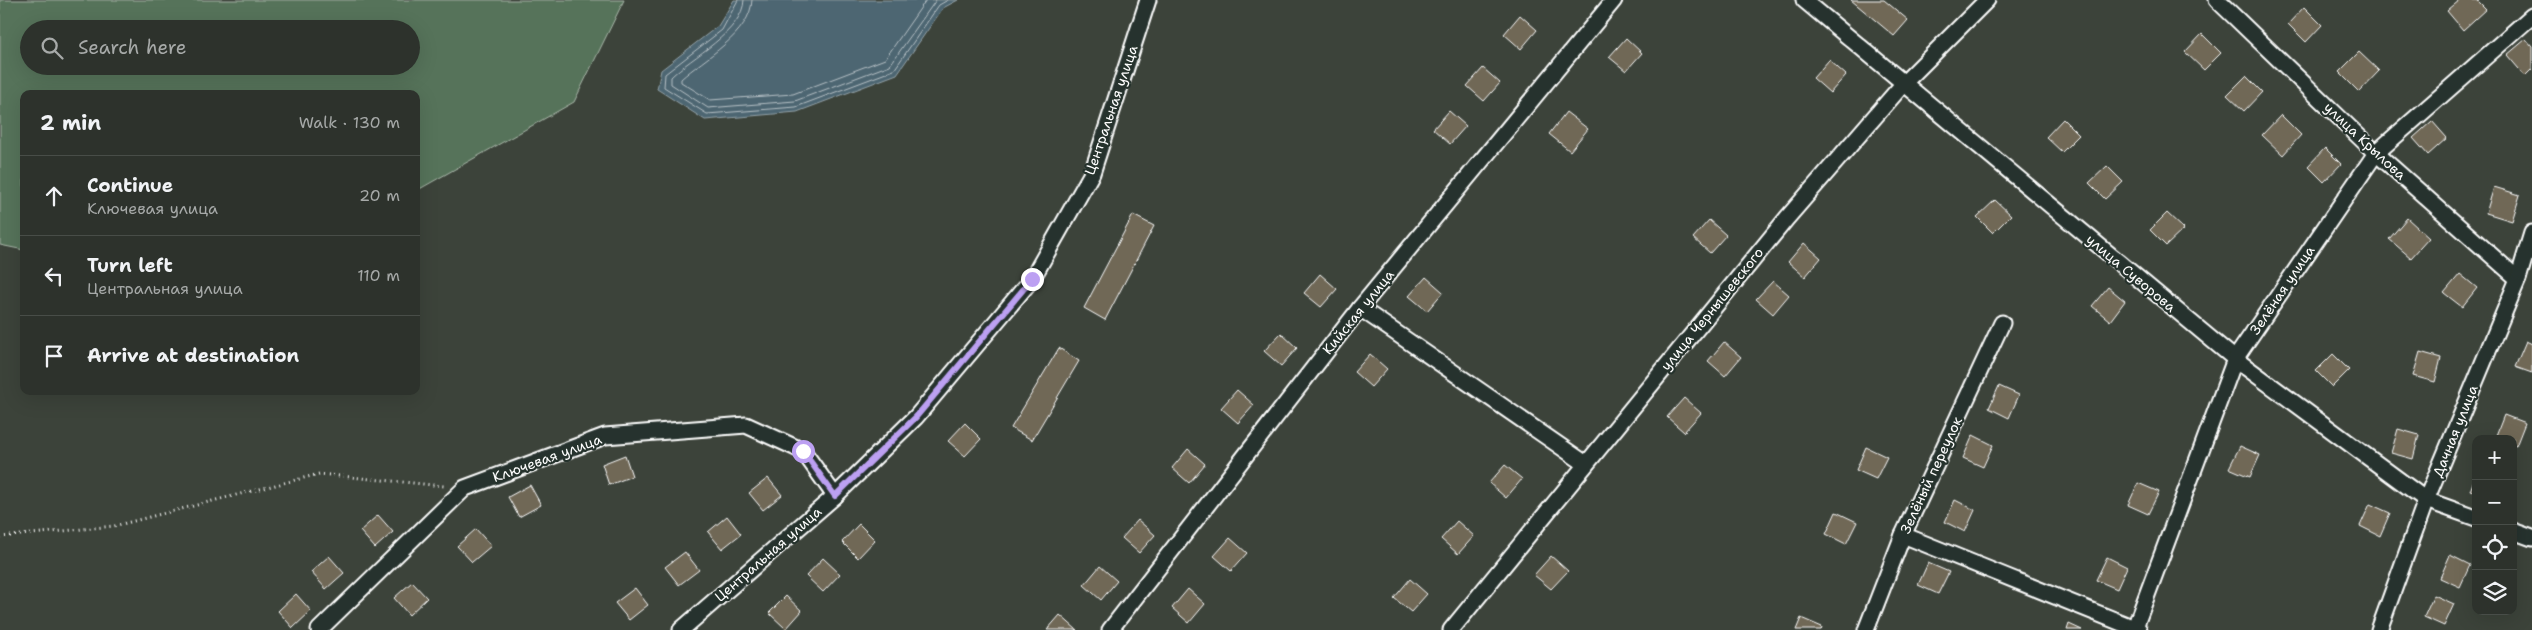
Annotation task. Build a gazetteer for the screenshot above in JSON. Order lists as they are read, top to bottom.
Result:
{
  "streets": {
    "street": [
      "Центральная улица",
      "улица Крылова",
      "улица Суворова",
      "Зелёная улица",
      "улица Чернышевского",
      "Кийская улица",
      "Дачная улица",
      "Ключевая улица",
      "Зелёный переулок"
    ]
  },
  "crossings": [
    ["Центральная улица", "Ключевая улица"],
    ["улица Крылова", "Зелёная улица"],
    ["улица Крылова", "Дачная улица"],
    ["улица Суворова", "Зелёная улица"],
    ["улица Суворова", "улица Чернышевского"],
    ["улица Суворова", "Дачная улица"]
  ],
  "page": {
    "search": "Search here",
    "heading": ["2 min", "Walk · 130 m"],
    "list": [
      ["Continue", "Ключевая улица", "20 m"],
      ["Turn left", "Центральная улица", "110 m"],
      "Arrive at destination"
    ],
    "map_buttons": ["+", "−"]
  }
}
